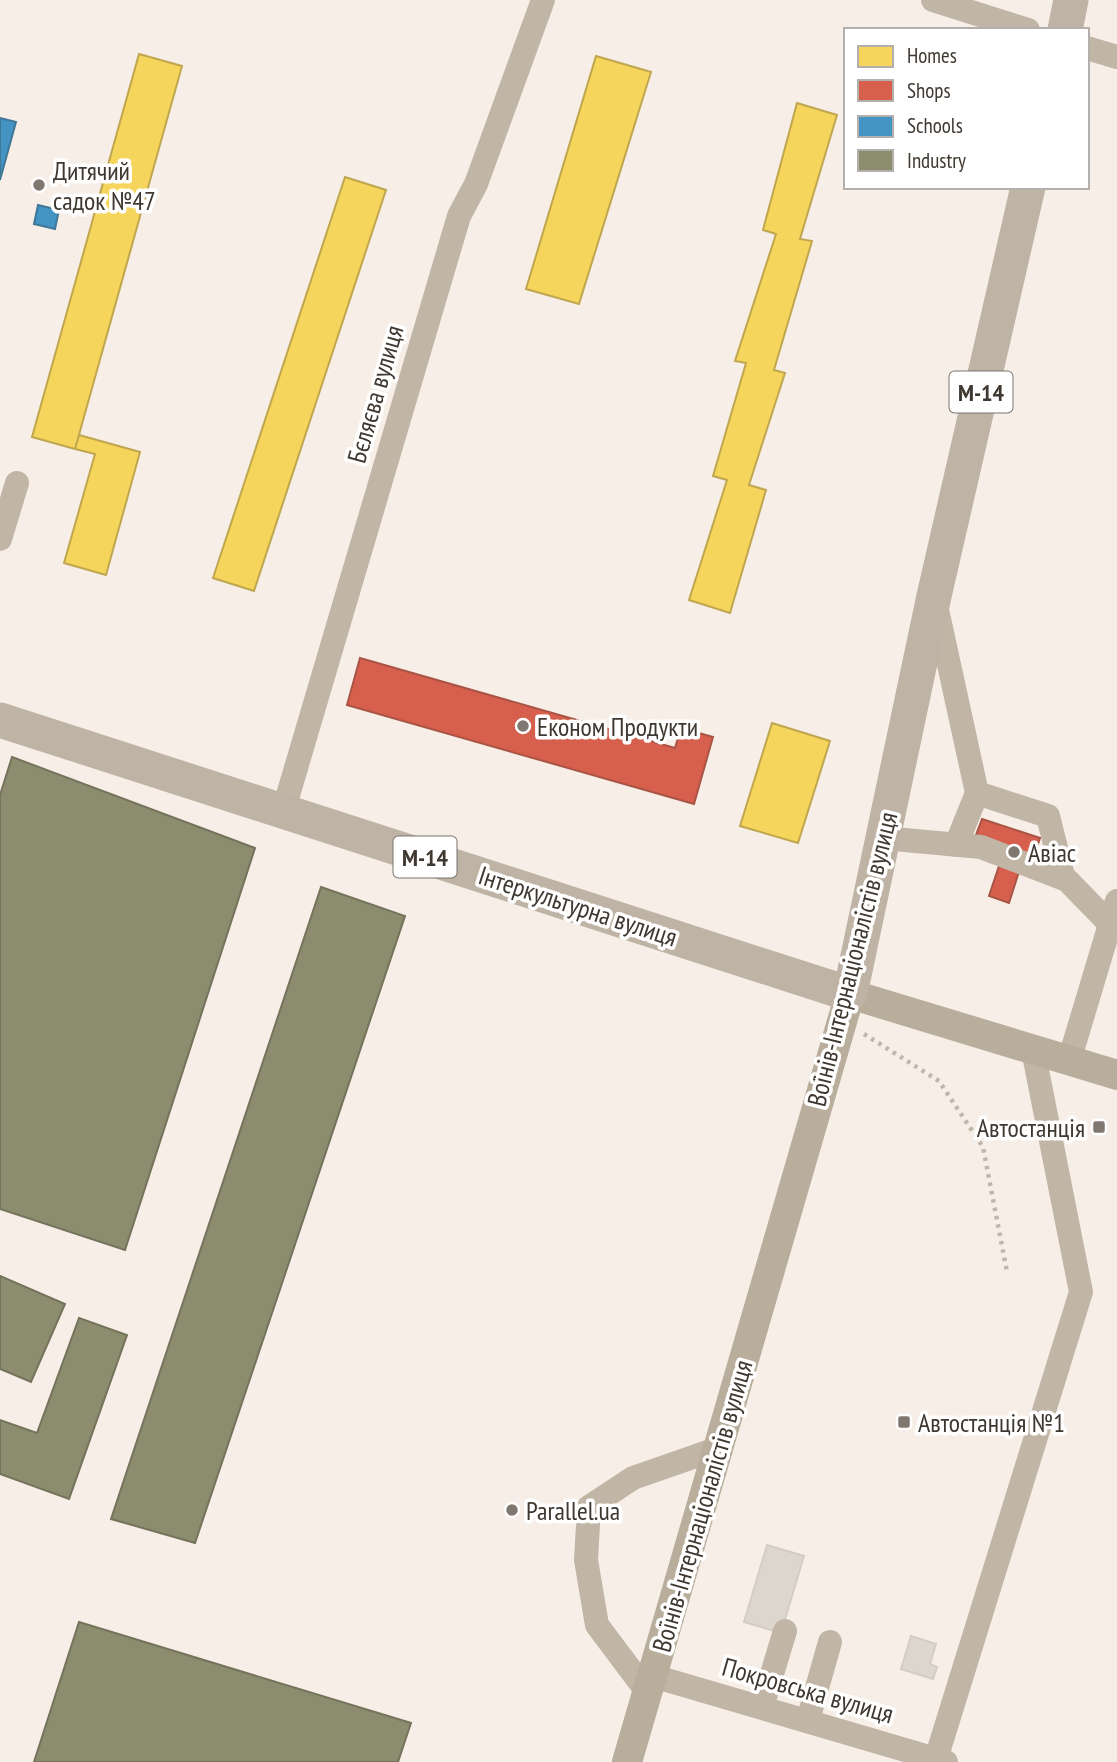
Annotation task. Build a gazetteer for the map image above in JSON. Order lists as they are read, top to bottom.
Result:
{
  "streets": {
    "highway": ["М-14", "Інтеркультурна вулиця", "Воїнів-Інтернаціоналістів вулиця"],
    "street": ["Бєляєва вулиця", "Покровська вулиця"]
  },
  "crossings": [
    ["Бєляєва вулиця", "Інтеркультурна вулиця"],
    ["Інтеркультурна вулиця", "Воїнів-Інтернаціоналістів вулиця"],
    ["Воїнів-Інтернаціоналістів вулиця", "Покровська вулиця"]
  ],
  "places": {
    "other": [
      "Дитячий садок №47",
      "Економ Продукти",
      "Авіас",
      "Parallel.ua"
    ],
    "transit": ["Автостанція", "Автостанція №1"]
  },
  "legend": [
    "Homes",
    "Shops",
    "Schools",
    "Industry"
  ]
}
